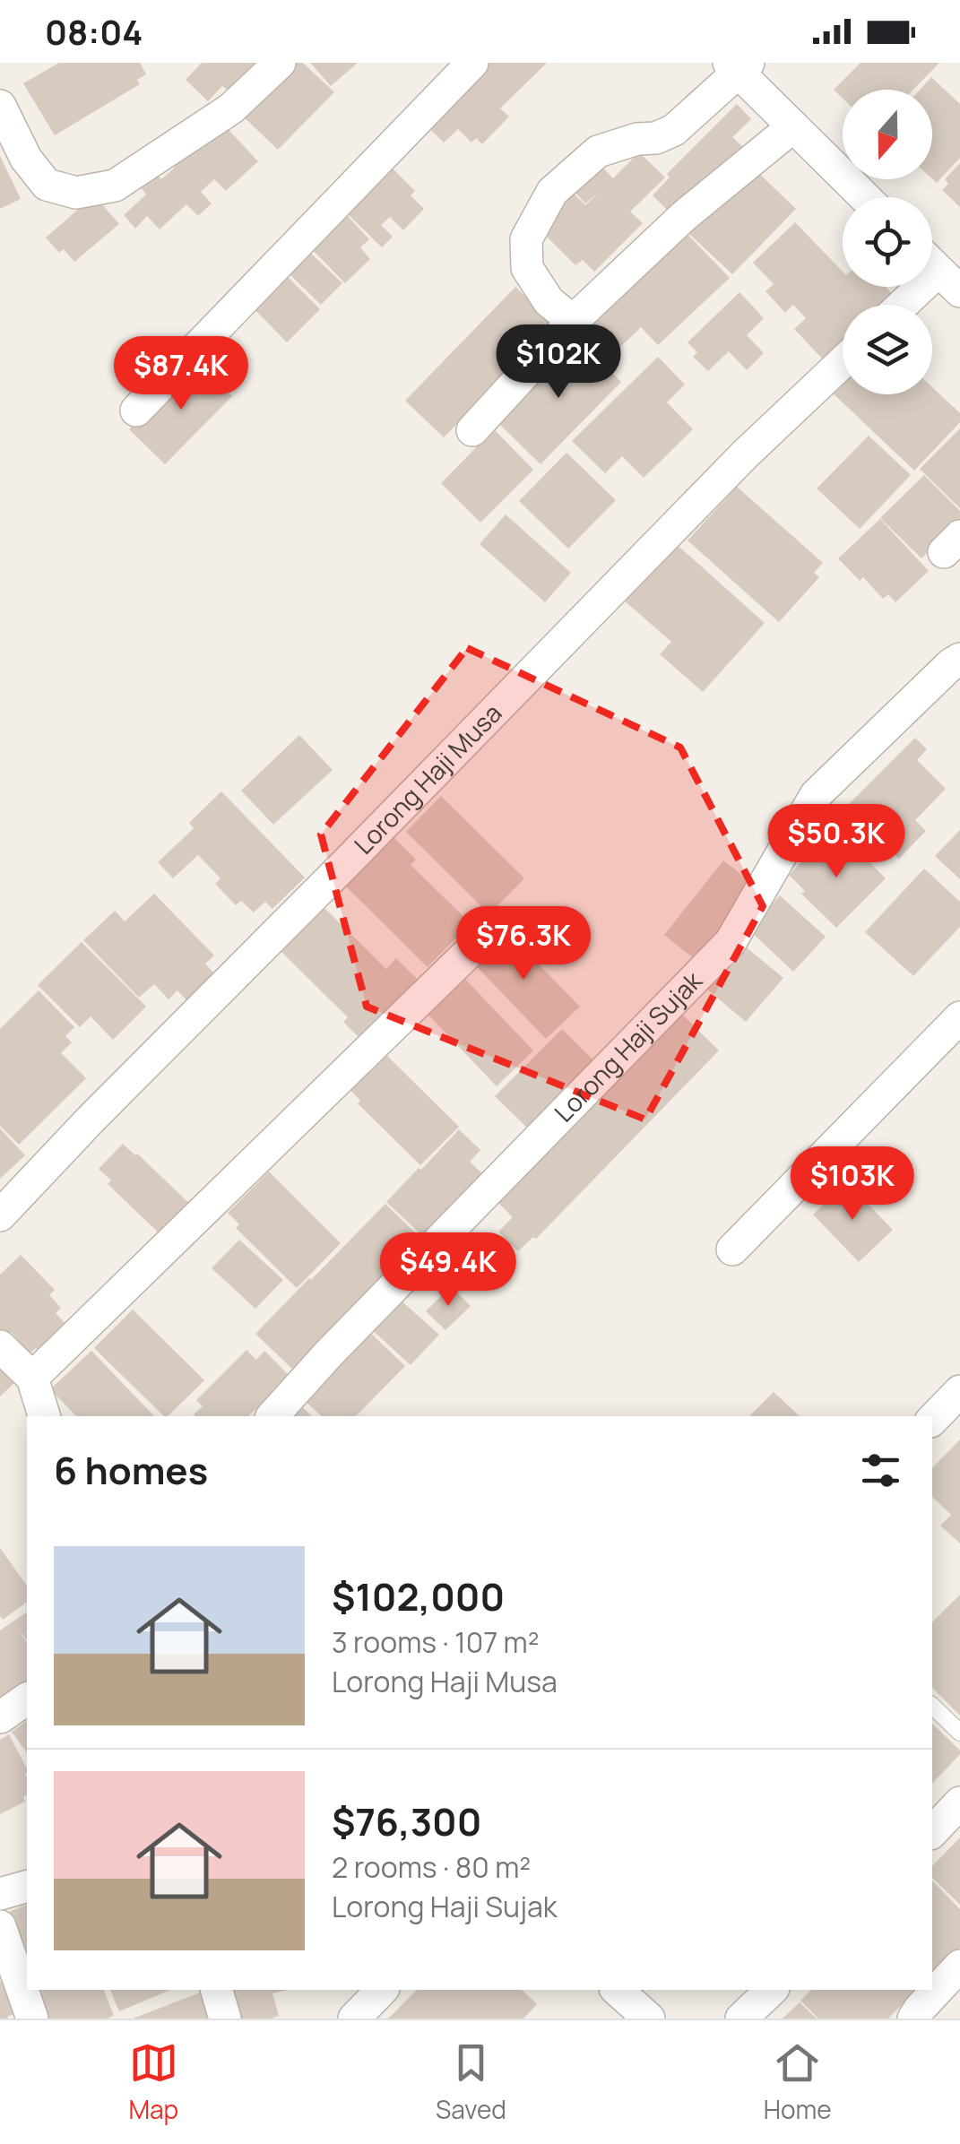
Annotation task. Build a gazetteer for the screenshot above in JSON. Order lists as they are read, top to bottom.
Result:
{
  "streets": {
    "street": ["Lorong Haji Musa", "Lorong Haji Sujak"]
  },
  "north": "bottom",
  "page": {
    "status": "08:04",
    "price": [
      "$102K",
      "$87.4K",
      "$50.3K",
      "$76.3K",
      "$103K",
      "$49.4K"
    ],
    "heading": "6 homes",
    "list": [
      {
        "name": "$102,000",
        "note": "3 rooms · 107 m² · Lorong Haji Musa"
      },
      {
        "name": "$76,300",
        "note": "2 rooms · 80 m² · Lorong Haji Sujak"
      }
    ],
    "tabs": ["Map", "Saved", "Home"]
  }
}
